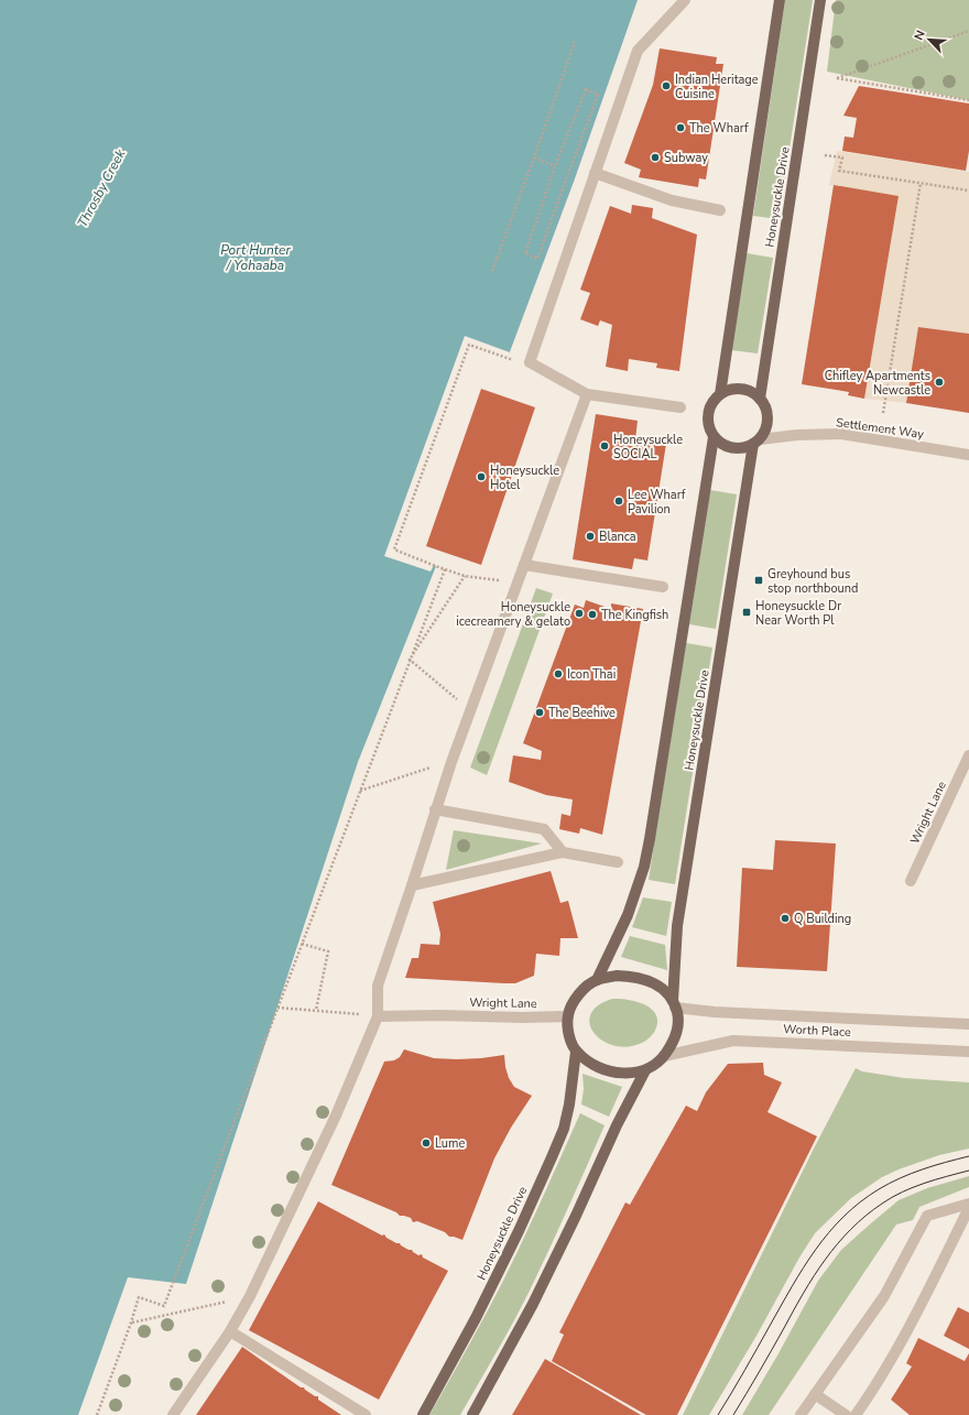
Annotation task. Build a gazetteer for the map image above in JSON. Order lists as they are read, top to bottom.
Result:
{
  "streets": {
    "main road": ["Honeysuckle Drive"],
    "street": ["Settlement Way", "Wright Lane", "Worth Place"]
  },
  "crossings": [
    ["Honeysuckle Drive", "Settlement Way"],
    ["Honeysuckle Drive", "Wright Lane"],
    ["Honeysuckle Drive", "Worth Place"],
    ["Wright Lane", "Worth Place"]
  ],
  "water": ["Throsby Creek", "Port Hunter / Yohaaba"],
  "places": {
    "other": [
      "Indian Heritage Cuisine",
      "The Wharf",
      "Subway",
      "Chifley Apartments Newcastle",
      "Honeysuckle SOCIAL",
      "Honeysuckle Hotel",
      "Lee Wharf Pavilion",
      "Blanca",
      "Honeysuckle icecreamery & gelato",
      "The Kingfish",
      "Icon Thai",
      "The Beehive",
      "Q Building",
      "Lume"
    ],
    "transit": ["Greyhound bus stop northbound", "Honeysuckle Dr Near Worth Pl"]
  },
  "north": "top left"
}
